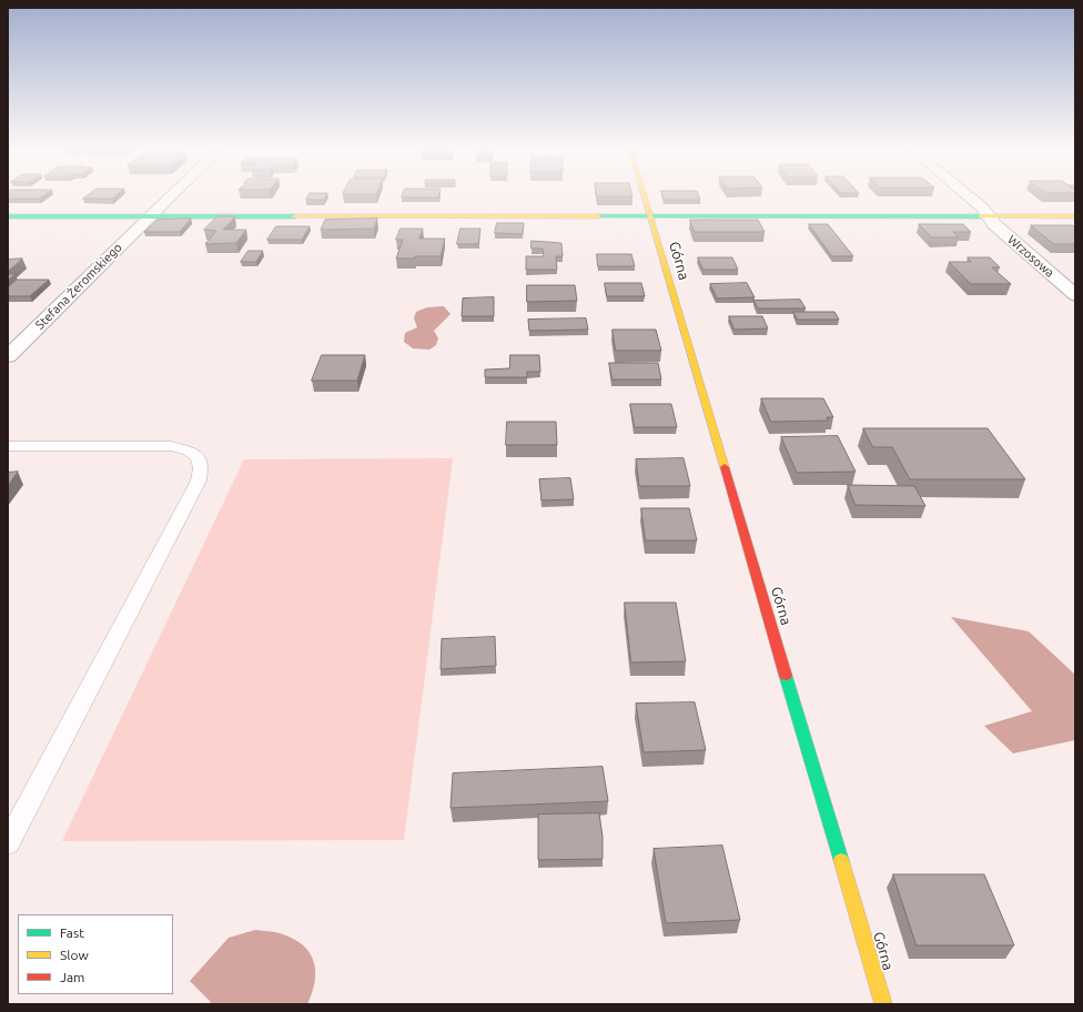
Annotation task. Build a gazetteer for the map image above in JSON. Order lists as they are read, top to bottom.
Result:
{
  "streets": {
    "street": ["Wrzosowa", "Górna", "Stefana Żeromskiego"]
  },
  "legend": ["Fast", "Slow", "Jam"]
}
